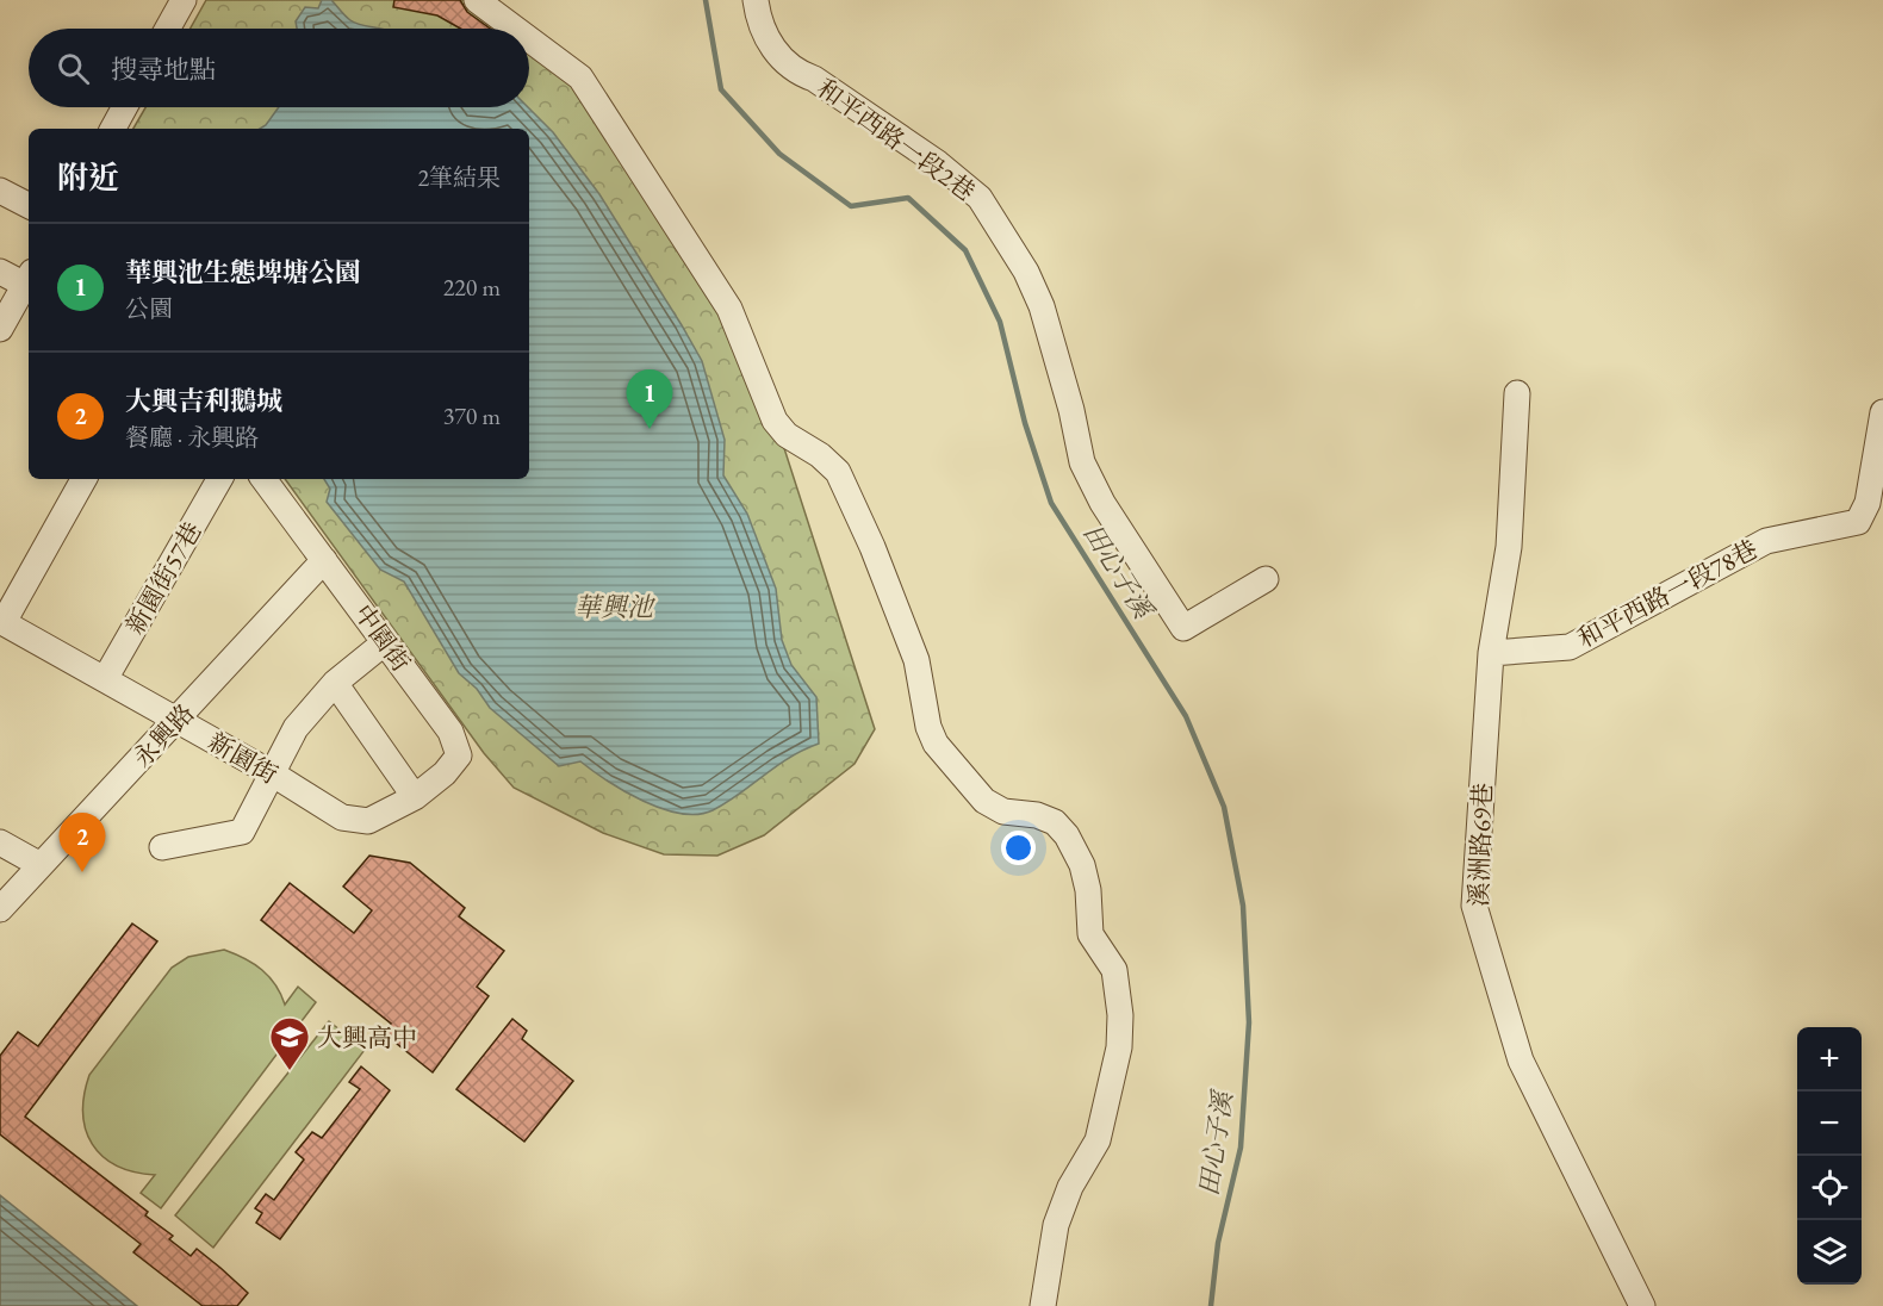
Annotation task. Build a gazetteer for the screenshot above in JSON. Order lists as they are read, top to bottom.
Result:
{
  "streets": {
    "street": [
      "和平西路一段2巷",
      "新園街57巷",
      "和平西路一段78巷",
      "中園街",
      "永興路",
      "新園街",
      "溪洲路69巷"
    ]
  },
  "crossings": [
    ["新園街57巷", "新園街"],
    ["和平西路一段78巷", "溪洲路69巷"],
    ["中園街", "永興路"],
    ["中園街", "新園街"],
    ["永興路", "新園街"]
  ],
  "water": ["田心子溪", "華興池"],
  "places": {
    "school or university": ["大興高中"]
  },
  "page": {
    "search": "搜尋地點",
    "heading": ["附近", "2筆結果"],
    "list": [
      {
        "mark": "1",
        "name": "華興池生態埤塘公園",
        "note": "公園",
        "value": "220 m"
      },
      {
        "mark": "2",
        "name": "大興吉利鵝城",
        "note": "餐廳 · 永興路",
        "value": "370 m"
      }
    ],
    "pins": ["1", "2"],
    "map_buttons": ["+", "−"]
  }
}
